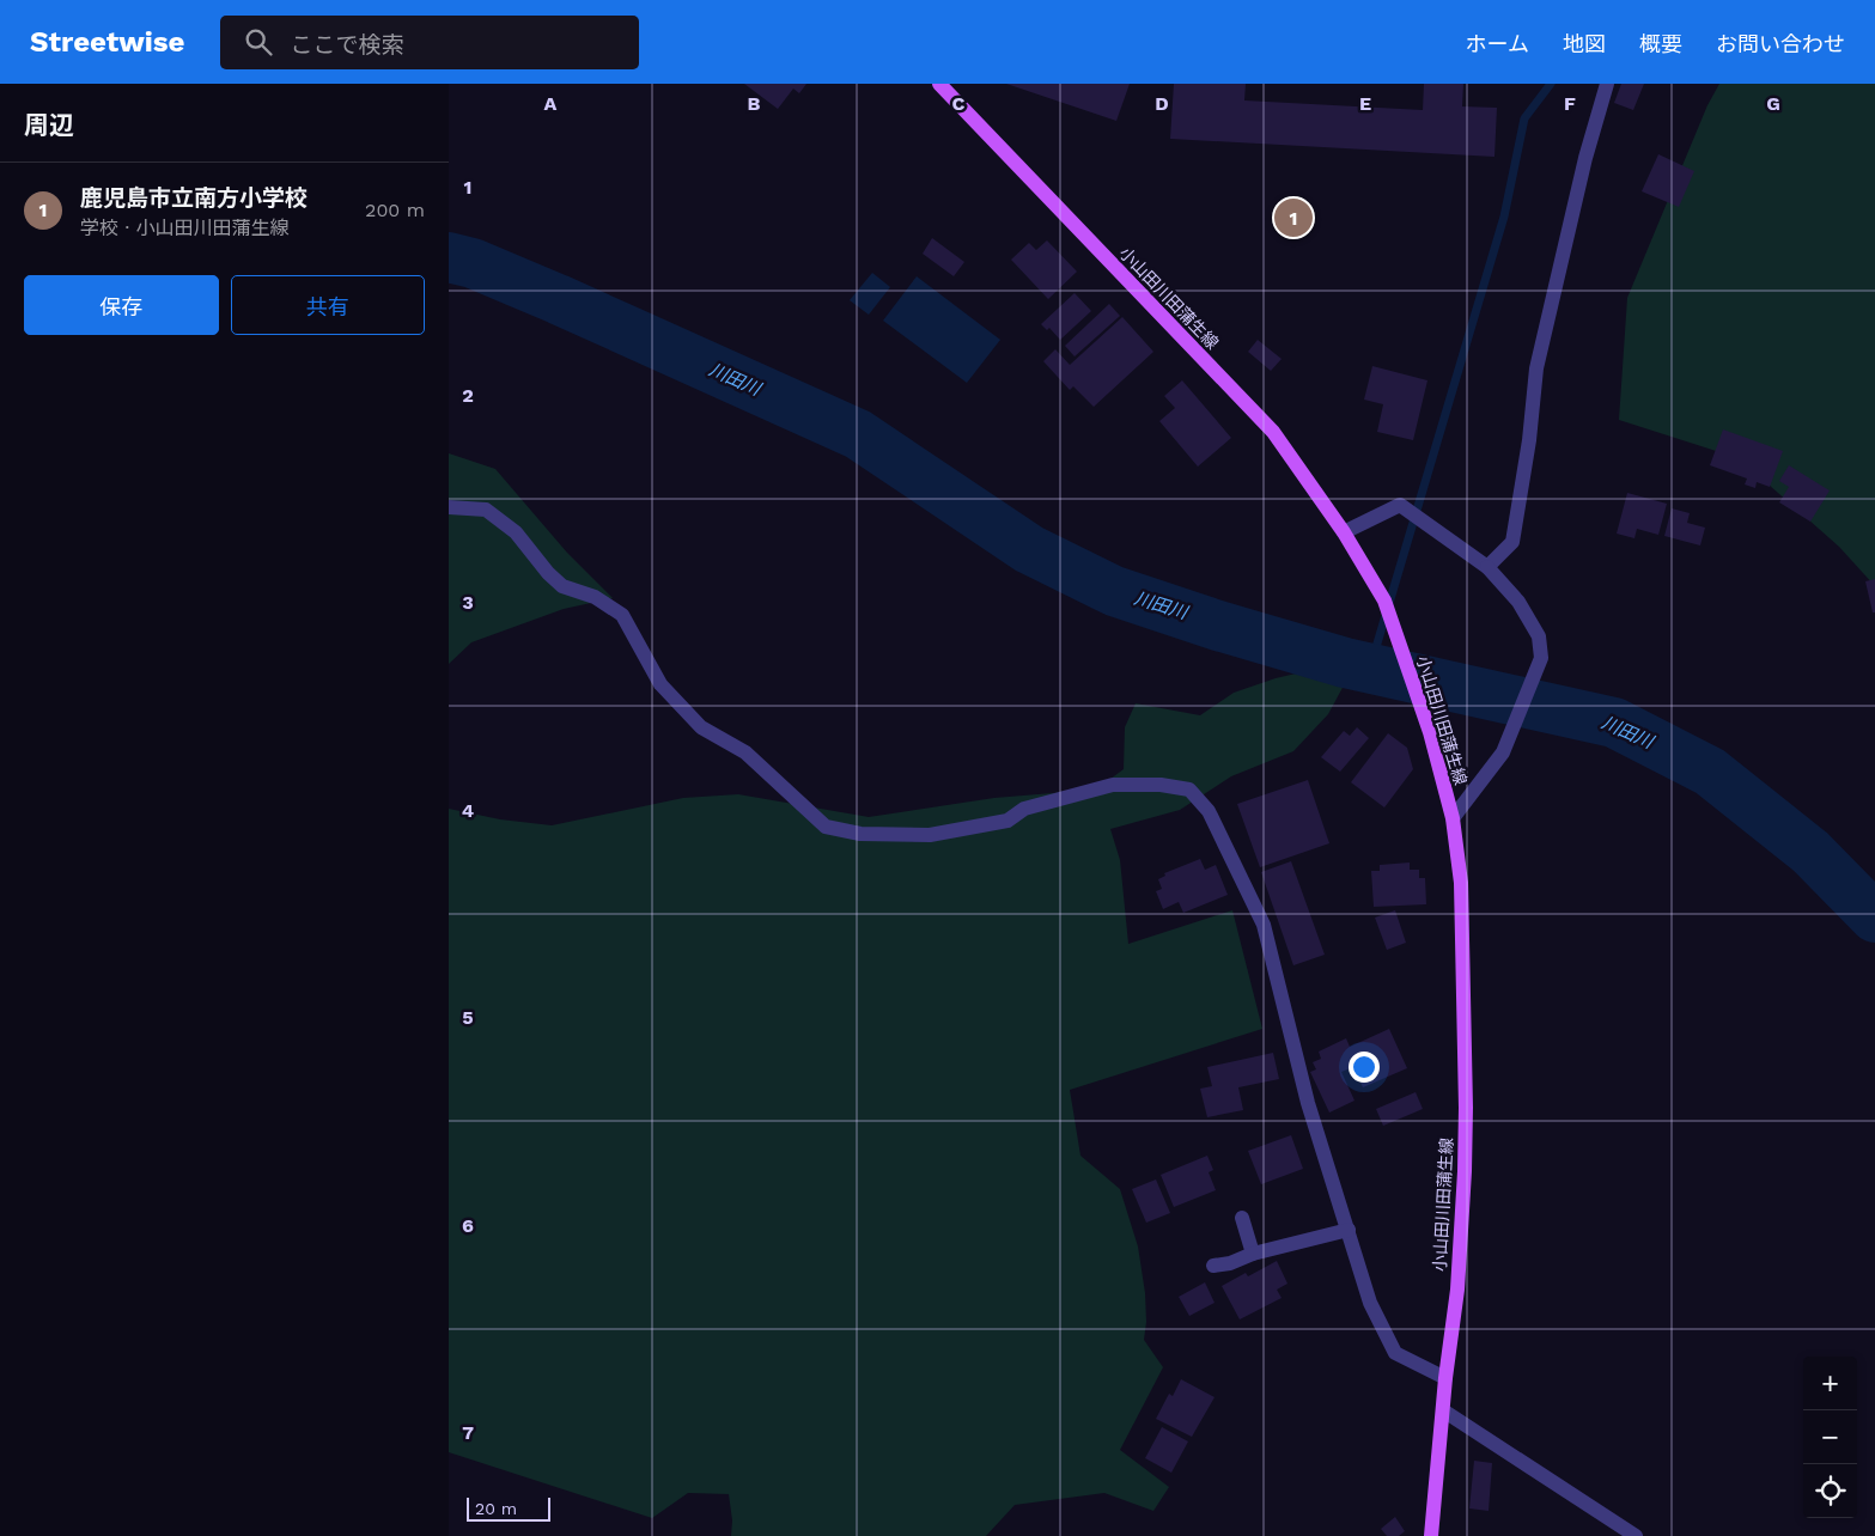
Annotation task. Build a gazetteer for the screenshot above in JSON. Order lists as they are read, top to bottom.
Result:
{
  "streets": {
    "main road": ["小山田川田蒲生線"]
  },
  "water": ["川田川"],
  "scale_bar": "20 m",
  "page": {
    "header": "Streetwise",
    "search": "ここで検索",
    "nav": [
      "ホーム",
      "地図",
      "概要",
      "お問い合わせ"
    ],
    "heading": "周辺",
    "list": [
      {
        "mark": "1",
        "name": "鹿児島市立南方小学校",
        "note": "学校 · 小山田川田蒲生線",
        "value": "200 m"
      }
    ],
    "pins": "1",
    "buttons": ["保存", "共有"],
    "map_buttons": ["+", "−"],
    "scale": "20 m"
  },
  "grid": {
    "columns": [
      "A",
      "B",
      "C",
      "D",
      "E",
      "F",
      "G"
    ],
    "rows": [
      "1",
      "2",
      "3",
      "4",
      "5",
      "6",
      "7"
    ]
  }
}
